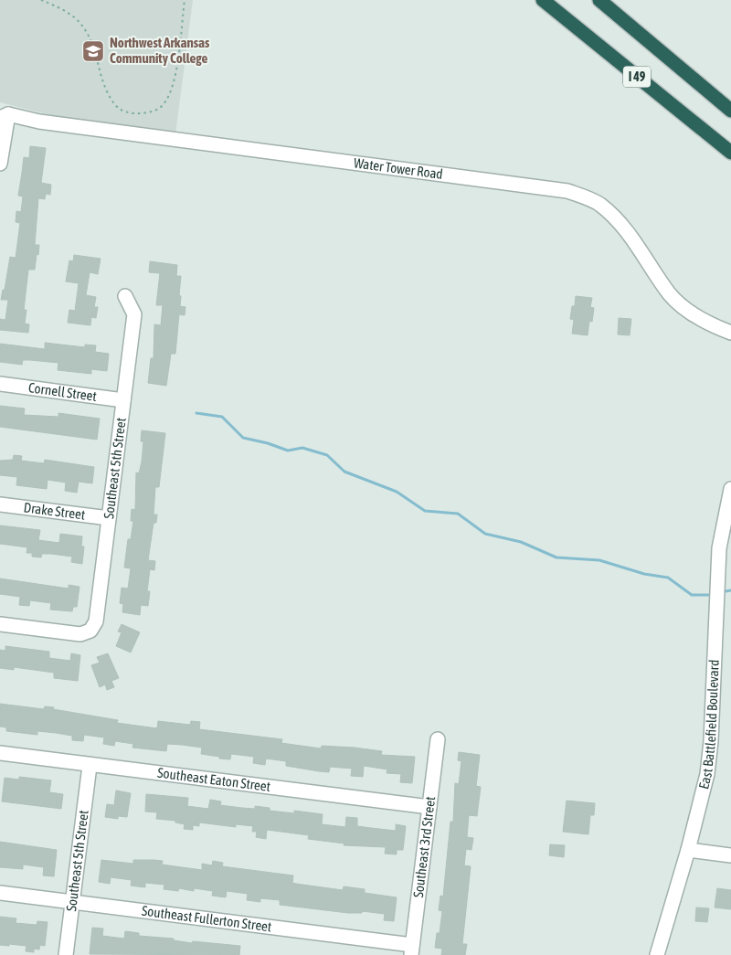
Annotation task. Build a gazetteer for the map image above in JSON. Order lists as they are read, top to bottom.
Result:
{
  "streets": {
    "highway": ["I 49"],
    "street": [
      "Water Tower Road",
      "Cornell Street",
      "Southeast 5th Street",
      "Drake Street",
      "East Battlefield Boulevard",
      "Southeast Eaton Street",
      "Southeast 3rd Street",
      "Southeast Fullerton Street"
    ]
  },
  "crossings": [
    ["Cornell Street", "Southeast 5th Street"],
    ["Southeast 5th Street", "Drake Street"],
    ["Southeast 5th Street", "Southeast Eaton Street"],
    ["Southeast 5th Street", "Southeast Fullerton Street"],
    ["Southeast Eaton Street", "Southeast 3rd Street"],
    ["Southeast 3rd Street", "Southeast Fullerton Street"]
  ],
  "places": {
    "school or university": ["Northwest Arkansas Community College"]
  }
}
